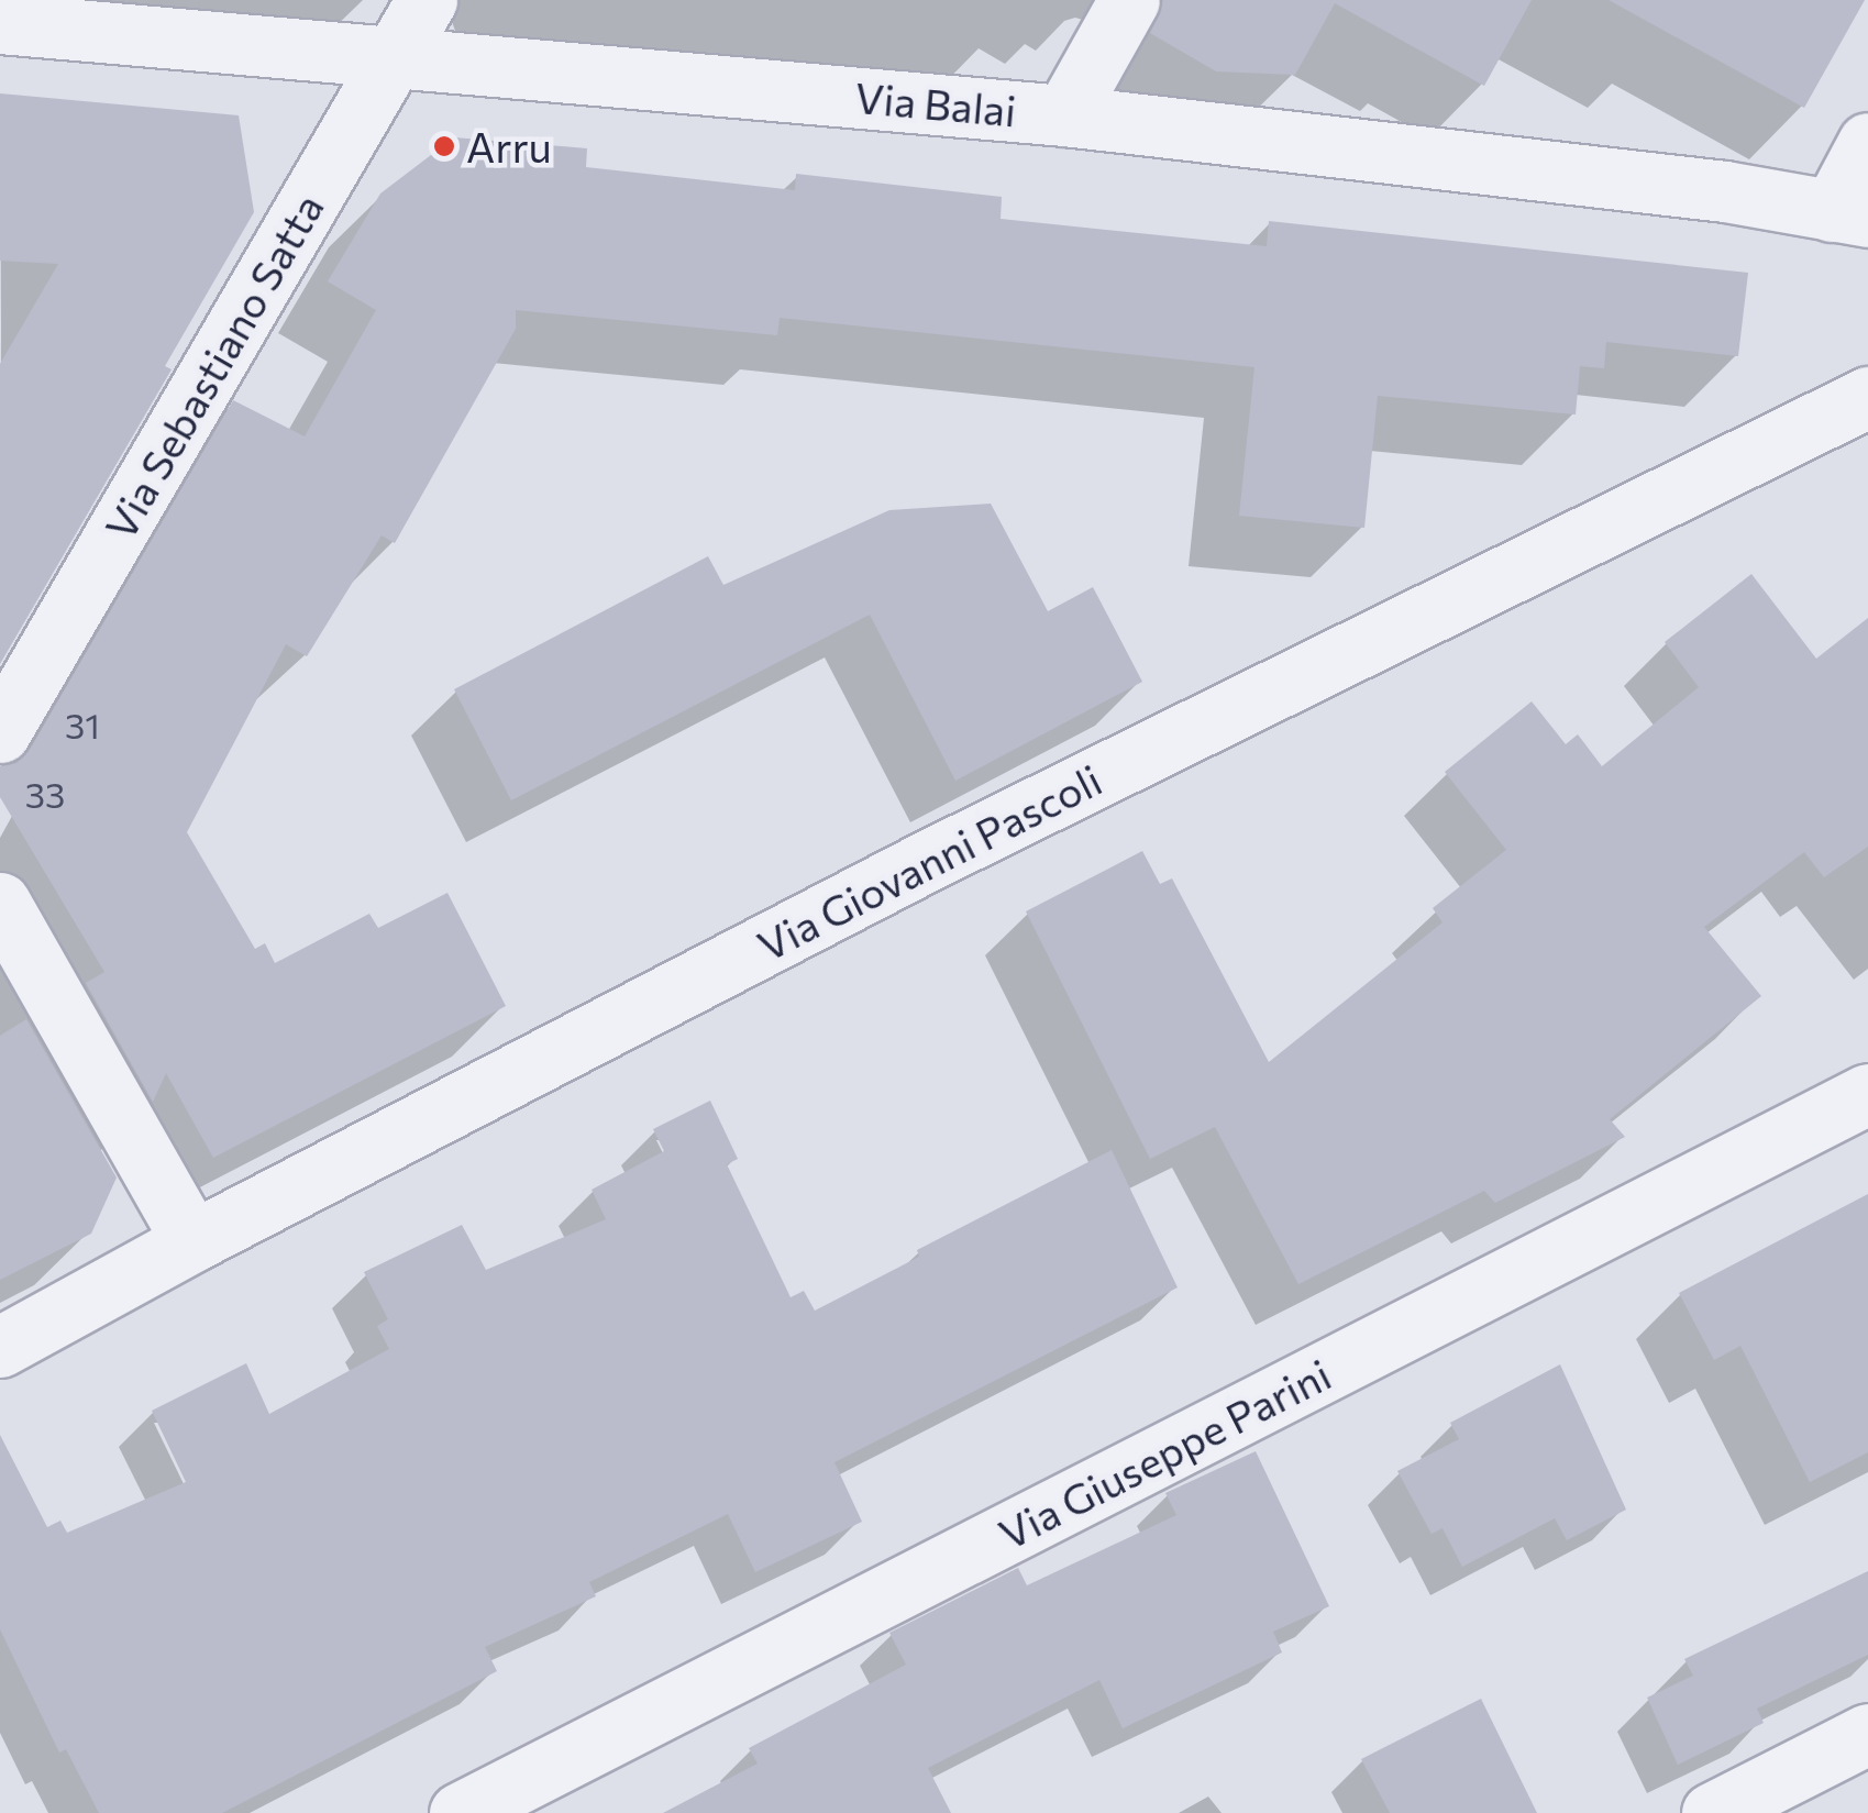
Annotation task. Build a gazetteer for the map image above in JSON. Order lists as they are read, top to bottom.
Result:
{
  "streets": {
    "street": [
      "Via Balai",
      "Via Sebastiano Satta",
      "Via Giovanni Pascoli",
      "Via Giuseppe Parini"
    ]
  },
  "crossings": [
    ["Via Balai", "Via Sebastiano Satta"]
  ],
  "places": ["Arru"],
  "house_numbers": ["31", "33"]
}
